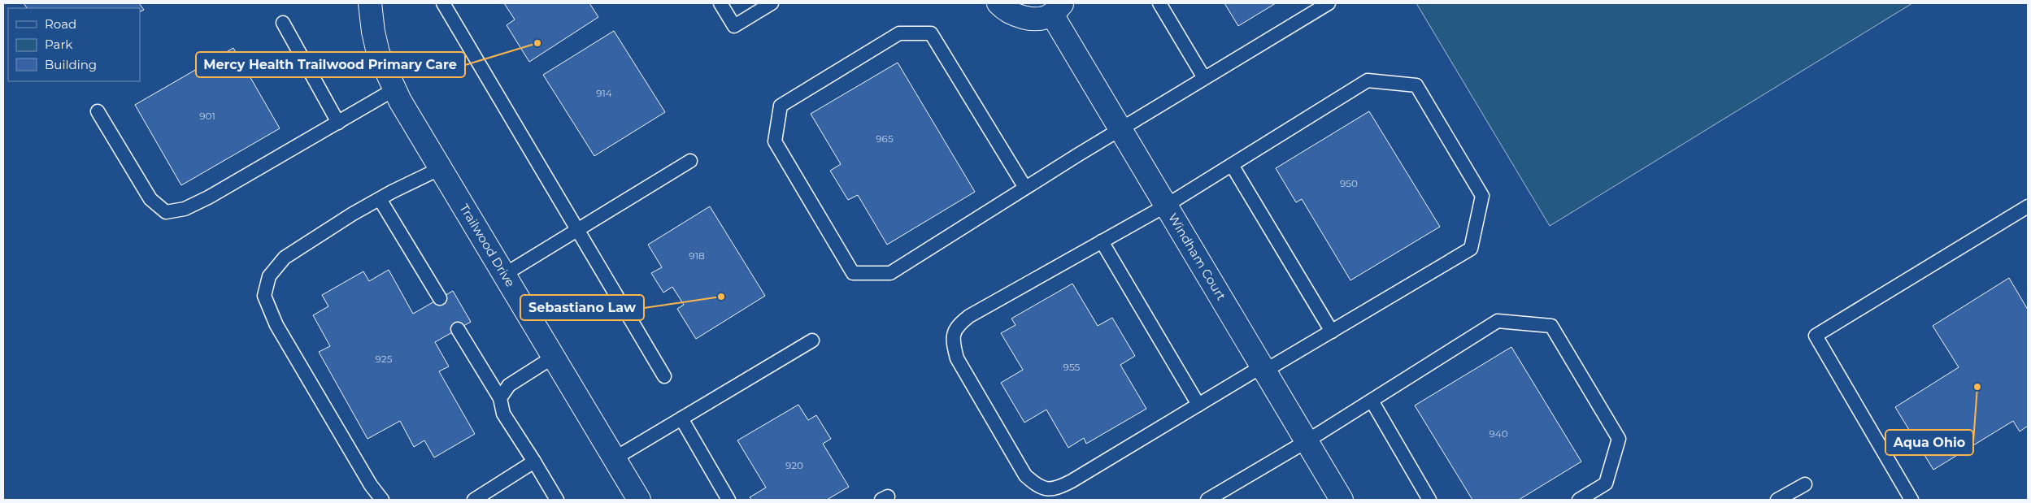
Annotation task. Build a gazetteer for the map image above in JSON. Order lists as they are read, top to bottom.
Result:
{
  "streets": {
    "street": ["Trailwood Drive", "Windham Court"]
  },
  "places": ["Mercy Health Trailwood Primary Care", "Sebastiano Law", "Aqua Ohio"],
  "house_numbers": [
    "914",
    "901",
    "965",
    "950",
    "918",
    "925",
    "955",
    "940",
    "920"
  ],
  "legend": ["Road", "Park", "Building"]
}
